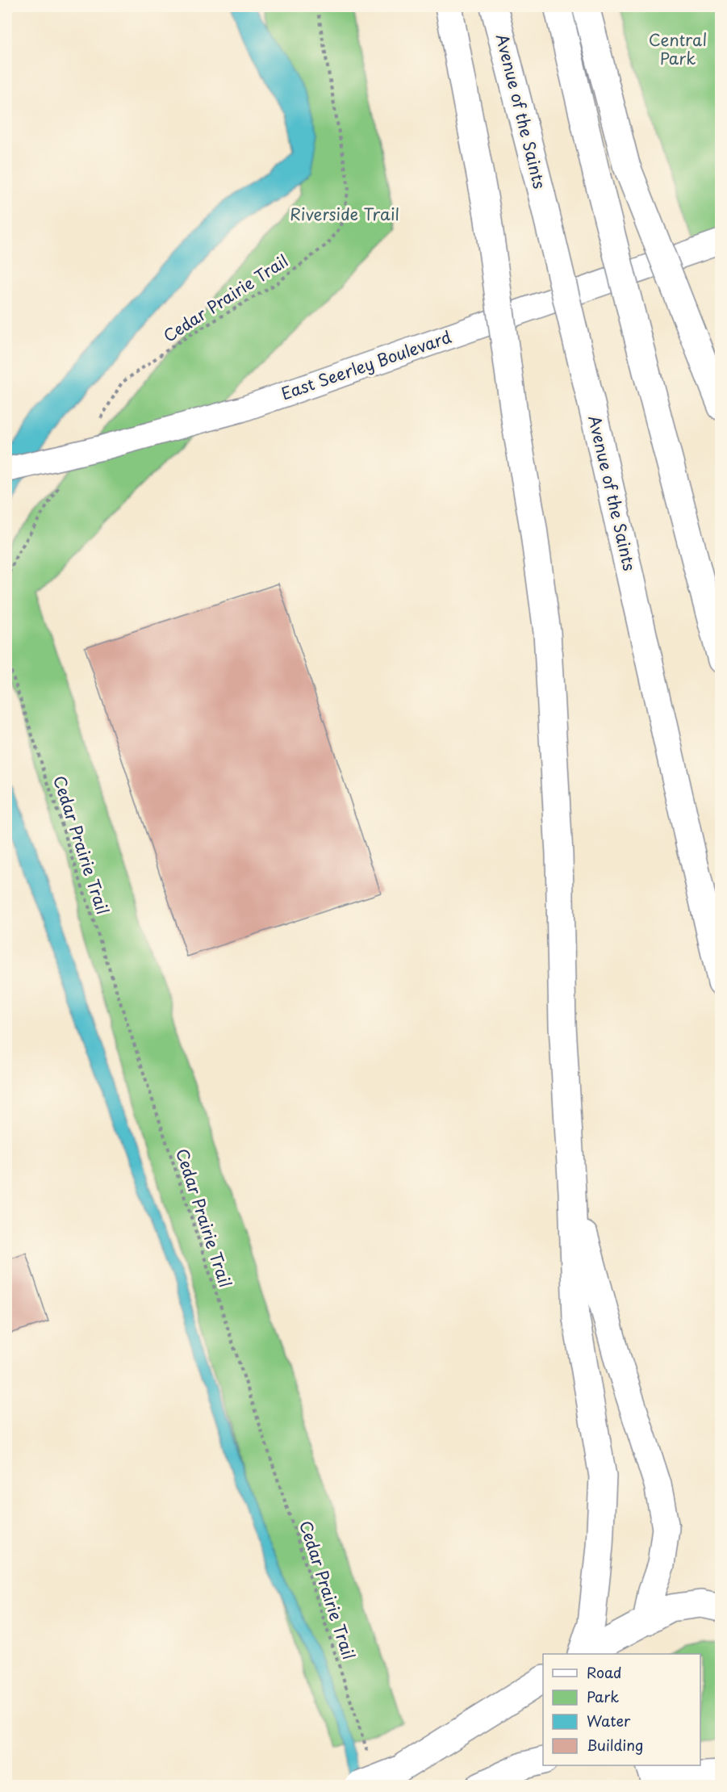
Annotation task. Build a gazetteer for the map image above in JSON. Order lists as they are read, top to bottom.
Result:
{
  "streets": {
    "main road": ["Avenue of the Saints"],
    "street": ["East Seerley Boulevard"],
    "path": ["Cedar Prairie Trail"]
  },
  "parks": ["Central Park", "Riverside Trail"],
  "legend": [
    "Road",
    "Park",
    "Water",
    "Building"
  ]
}
